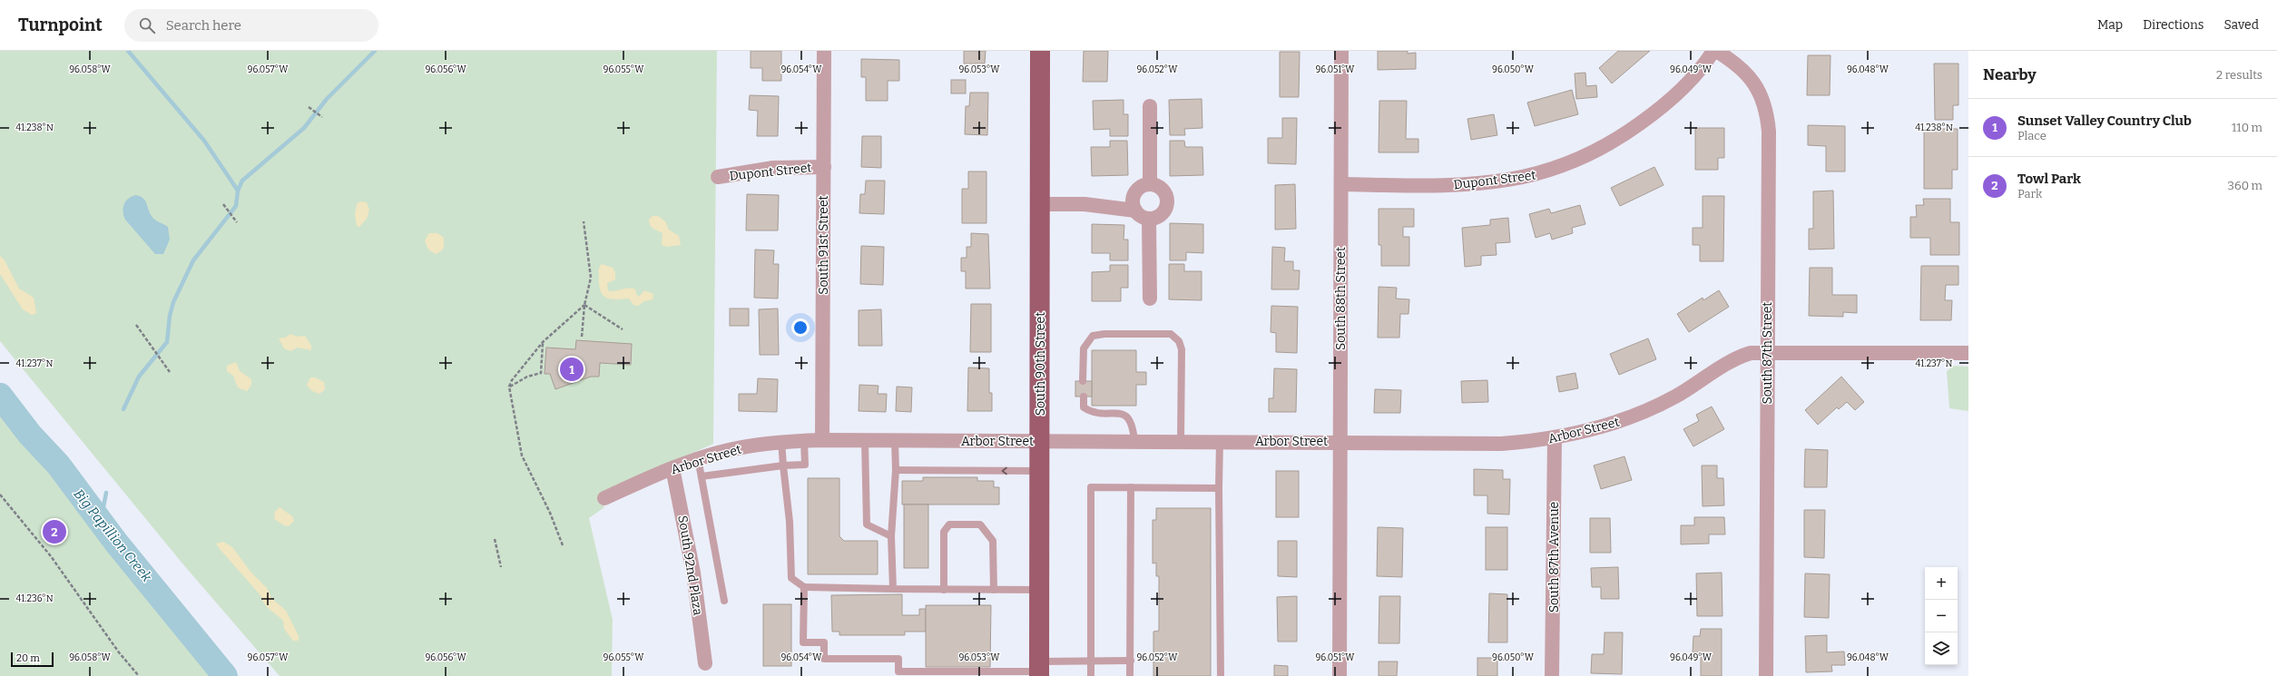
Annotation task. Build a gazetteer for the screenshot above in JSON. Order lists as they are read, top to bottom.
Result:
{
  "streets": {
    "main road": ["South 90th Street"],
    "street": [
      "Dupont Street",
      "South 91st Street",
      "South 88th Street",
      "South 87th Street",
      "Arbor Street",
      "South 87th Avenue",
      "South 92nd Plaza"
    ]
  },
  "crossings": [
    ["Dupont Street", "South 91st Street"],
    ["Dupont Street", "South 88th Street"],
    ["Dupont Street", "South 87th Street"],
    ["South 91st Street", "Arbor Street"],
    ["South 88th Street", "Arbor Street"],
    ["South 87th Street", "Arbor Street"],
    ["South 90th Street", "Arbor Street"],
    ["Arbor Street", "South 87th Avenue"],
    ["Arbor Street", "South 92nd Plaza"]
  ],
  "water": ["Big Papillion Creek"],
  "scale_bar": "20 m",
  "page": {
    "header": "Turnpoint",
    "search": "Search here",
    "nav": ["Map", "Directions", "Saved"],
    "heading": ["Nearby", "2 results"],
    "list": [
      {
        "mark": "1",
        "name": "Sunset Valley Country Club",
        "note": "Place",
        "value": "110 m"
      },
      {
        "mark": "2",
        "name": "Towl Park",
        "note": "Park",
        "value": "360 m"
      }
    ],
    "pins": ["1", "2"],
    "map_buttons": ["+", "−"],
    "scale": "20 m"
  },
  "coordinates": [
    "96.058°W",
    "96.057°W",
    "96.056°W",
    "96.055°W",
    "96.054°W",
    "96.053°W",
    "96.052°W",
    "96.051°W",
    "96.050°W",
    "96.049°W",
    "96.048°W",
    "41.238°N",
    "41.237°N",
    "41.236°N"
  ]
}
